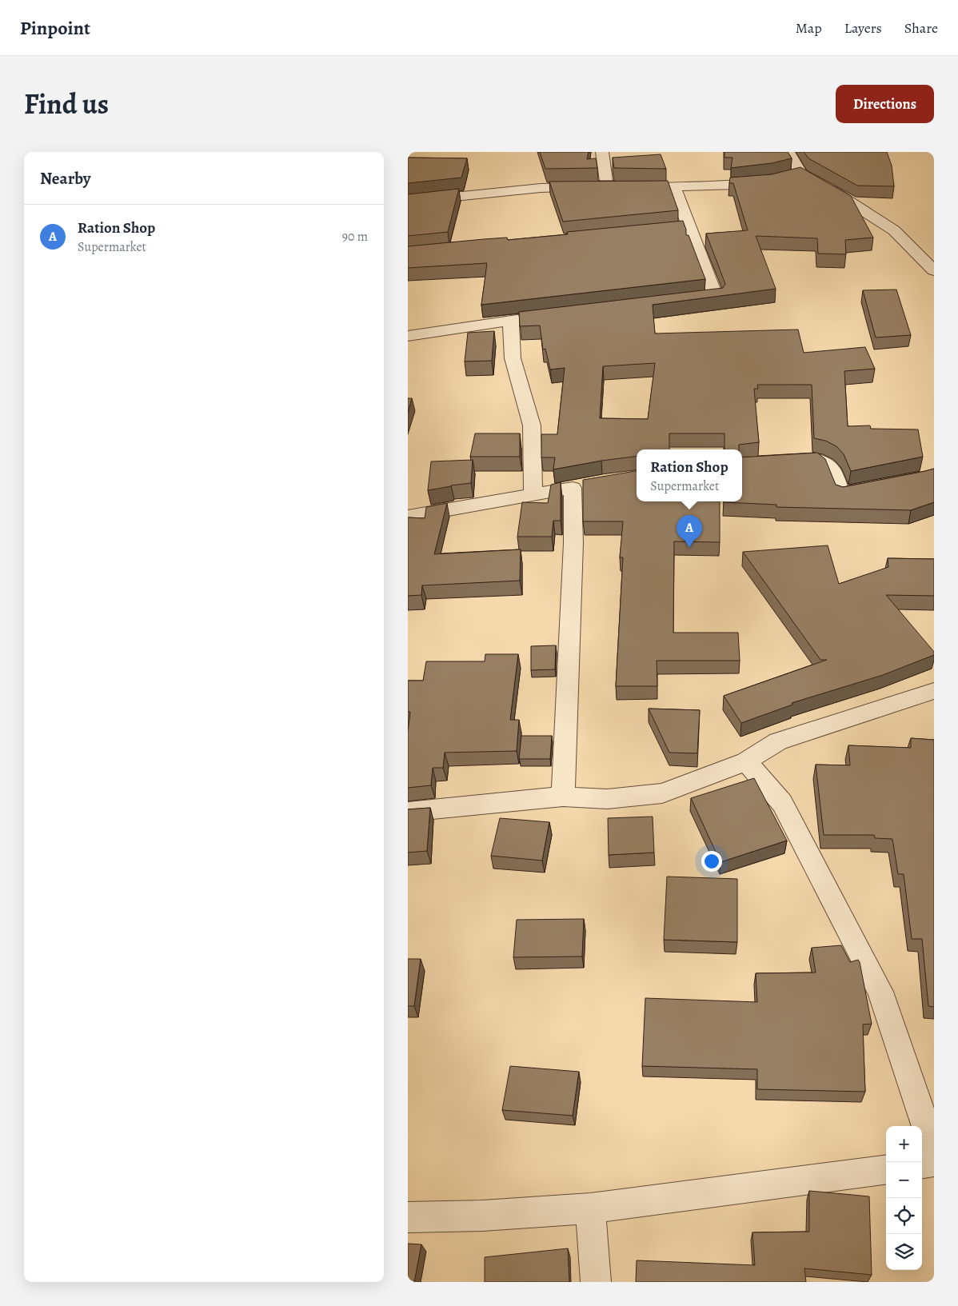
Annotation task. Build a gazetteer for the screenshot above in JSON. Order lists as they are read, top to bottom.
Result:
{
  "page": {
    "header": "Pinpoint",
    "nav": ["Map", "Layers", "Share"],
    "title": "Find us",
    "buttons": "Directions",
    "heading": "Nearby",
    "list": [
      {
        "mark": "A",
        "name": "Ration Shop",
        "note": "Supermarket",
        "value": "90 m"
      }
    ],
    "popup": ["Ration Shop", "Supermarket"],
    "pins": "A",
    "map_buttons": ["+", "−"]
  }
}
